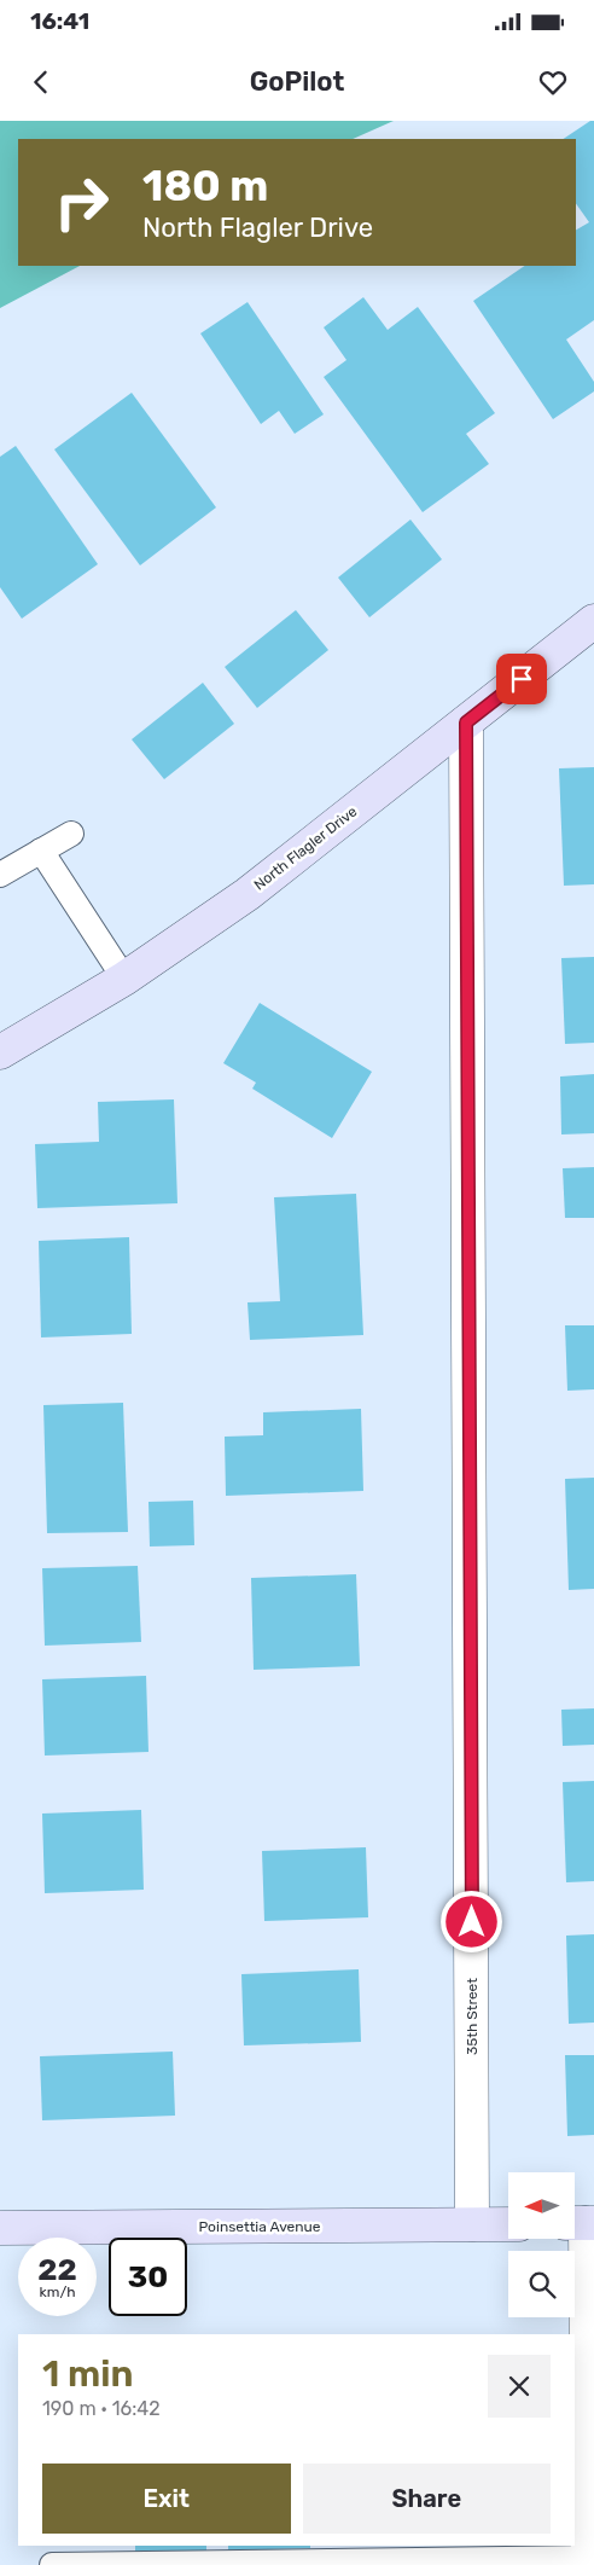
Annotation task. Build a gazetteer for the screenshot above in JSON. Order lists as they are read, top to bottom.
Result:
{
  "streets": {
    "street": ["North Flagler Drive", "35th Street", "Poinsettia Avenue"]
  },
  "crossings": [
    ["North Flagler Drive", "35th Street"],
    ["35th Street", "Poinsettia Avenue"]
  ],
  "north": "left",
  "page": {
    "status": "16:41",
    "header": "GoPilot",
    "turn": ["180 m", "North Flagler Drive"],
    "speed": "22 km/h",
    "limit": "30",
    "heading": ["1 min", "190 m · 16:42"],
    "buttons": ["Exit", "Share"]
  }
}
